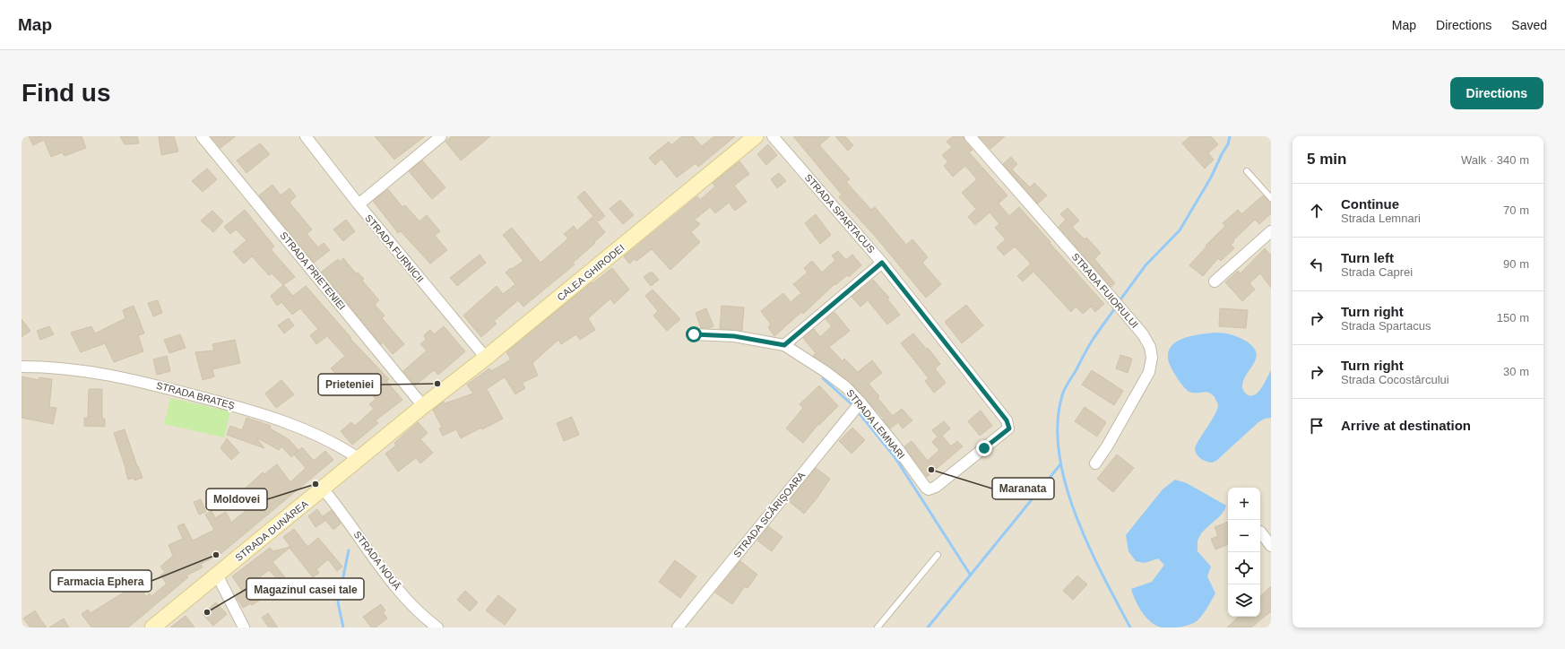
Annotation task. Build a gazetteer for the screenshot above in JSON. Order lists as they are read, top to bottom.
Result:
{
  "streets": {
    "street": [
      "STRADA SPARTACUS",
      "STRADA FURNICII",
      "STRADA PRIETENIEI",
      "CALEA GHIRODEI",
      "STRADA FUIORULUI",
      "STRADA BRATEȘ",
      "STRADA LEMNARI",
      "STRADA SCĂRIȘOARA",
      "STRADA DUNĂREA",
      "STRADA NOUĂ"
    ]
  },
  "crossings": [
    ["STRADA SPARTACUS", "STRADA LEMNARI"],
    ["STRADA FURNICII", "CALEA GHIRODEI"],
    ["STRADA PRIETENIEI", "CALEA GHIRODEI"],
    ["STRADA PRIETENIEI", "STRADA DUNĂREA"],
    ["CALEA GHIRODEI", "STRADA DUNĂREA"],
    ["STRADA BRATEȘ", "STRADA DUNĂREA"],
    ["STRADA LEMNARI", "STRADA SCĂRIȘOARA"],
    ["STRADA DUNĂREA", "STRADA NOUĂ"]
  ],
  "places": [
    "Prieteniei",
    "Maranata",
    "Moldovei",
    "Farmacia Ephera",
    "Magazinul casei tale"
  ],
  "page": {
    "header": "Map",
    "nav": ["Map", "Directions", "Saved"],
    "buttons": "Directions",
    "title": "Find us",
    "heading": ["5 min", "Walk · 340 m"],
    "list": [
      ["Continue", "Strada Lemnari", "70 m"],
      ["Turn left", "Strada Caprei", "90 m"],
      ["Turn right", "Strada Spartacus", "150 m"],
      ["Turn right", "Strada Cocostârcului", "30 m"],
      "Arrive at destination"
    ],
    "map_buttons": ["+", "−"]
  }
}
